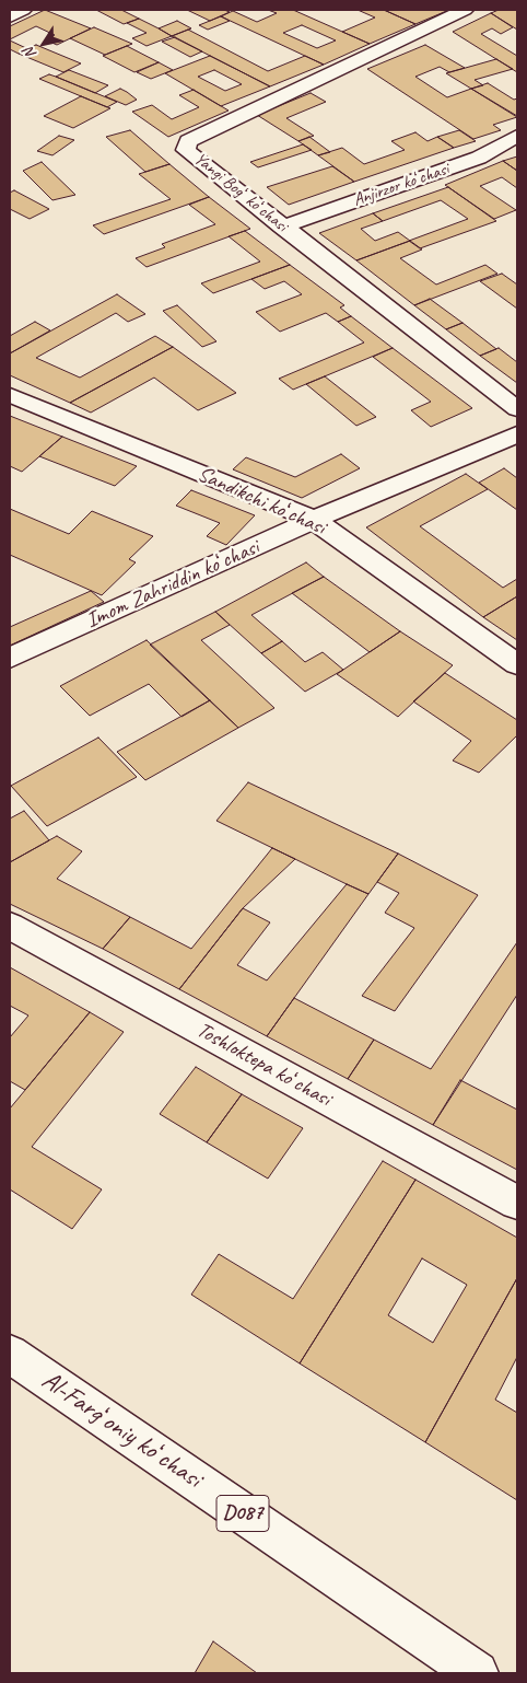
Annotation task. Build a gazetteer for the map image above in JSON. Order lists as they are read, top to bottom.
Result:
{
  "streets": {
    "street": [
      "Anjirzor koʻchasi",
      "Yangi Bogʻ koʻchasi",
      "Sandikchi koʻchasi",
      "Imom Zahriddin koʻchasi",
      "Toshloktepa koʻchasi",
      "Al-Fargʻoniy koʻchasi",
      "D087"
    ]
  },
  "crossings": [
    ["Anjirzor koʻchasi", "Yangi Bogʻ koʻchasi"],
    ["Sandikchi koʻchasi", "Imom Zahriddin koʻchasi"]
  ],
  "north": "bottom left"
}
